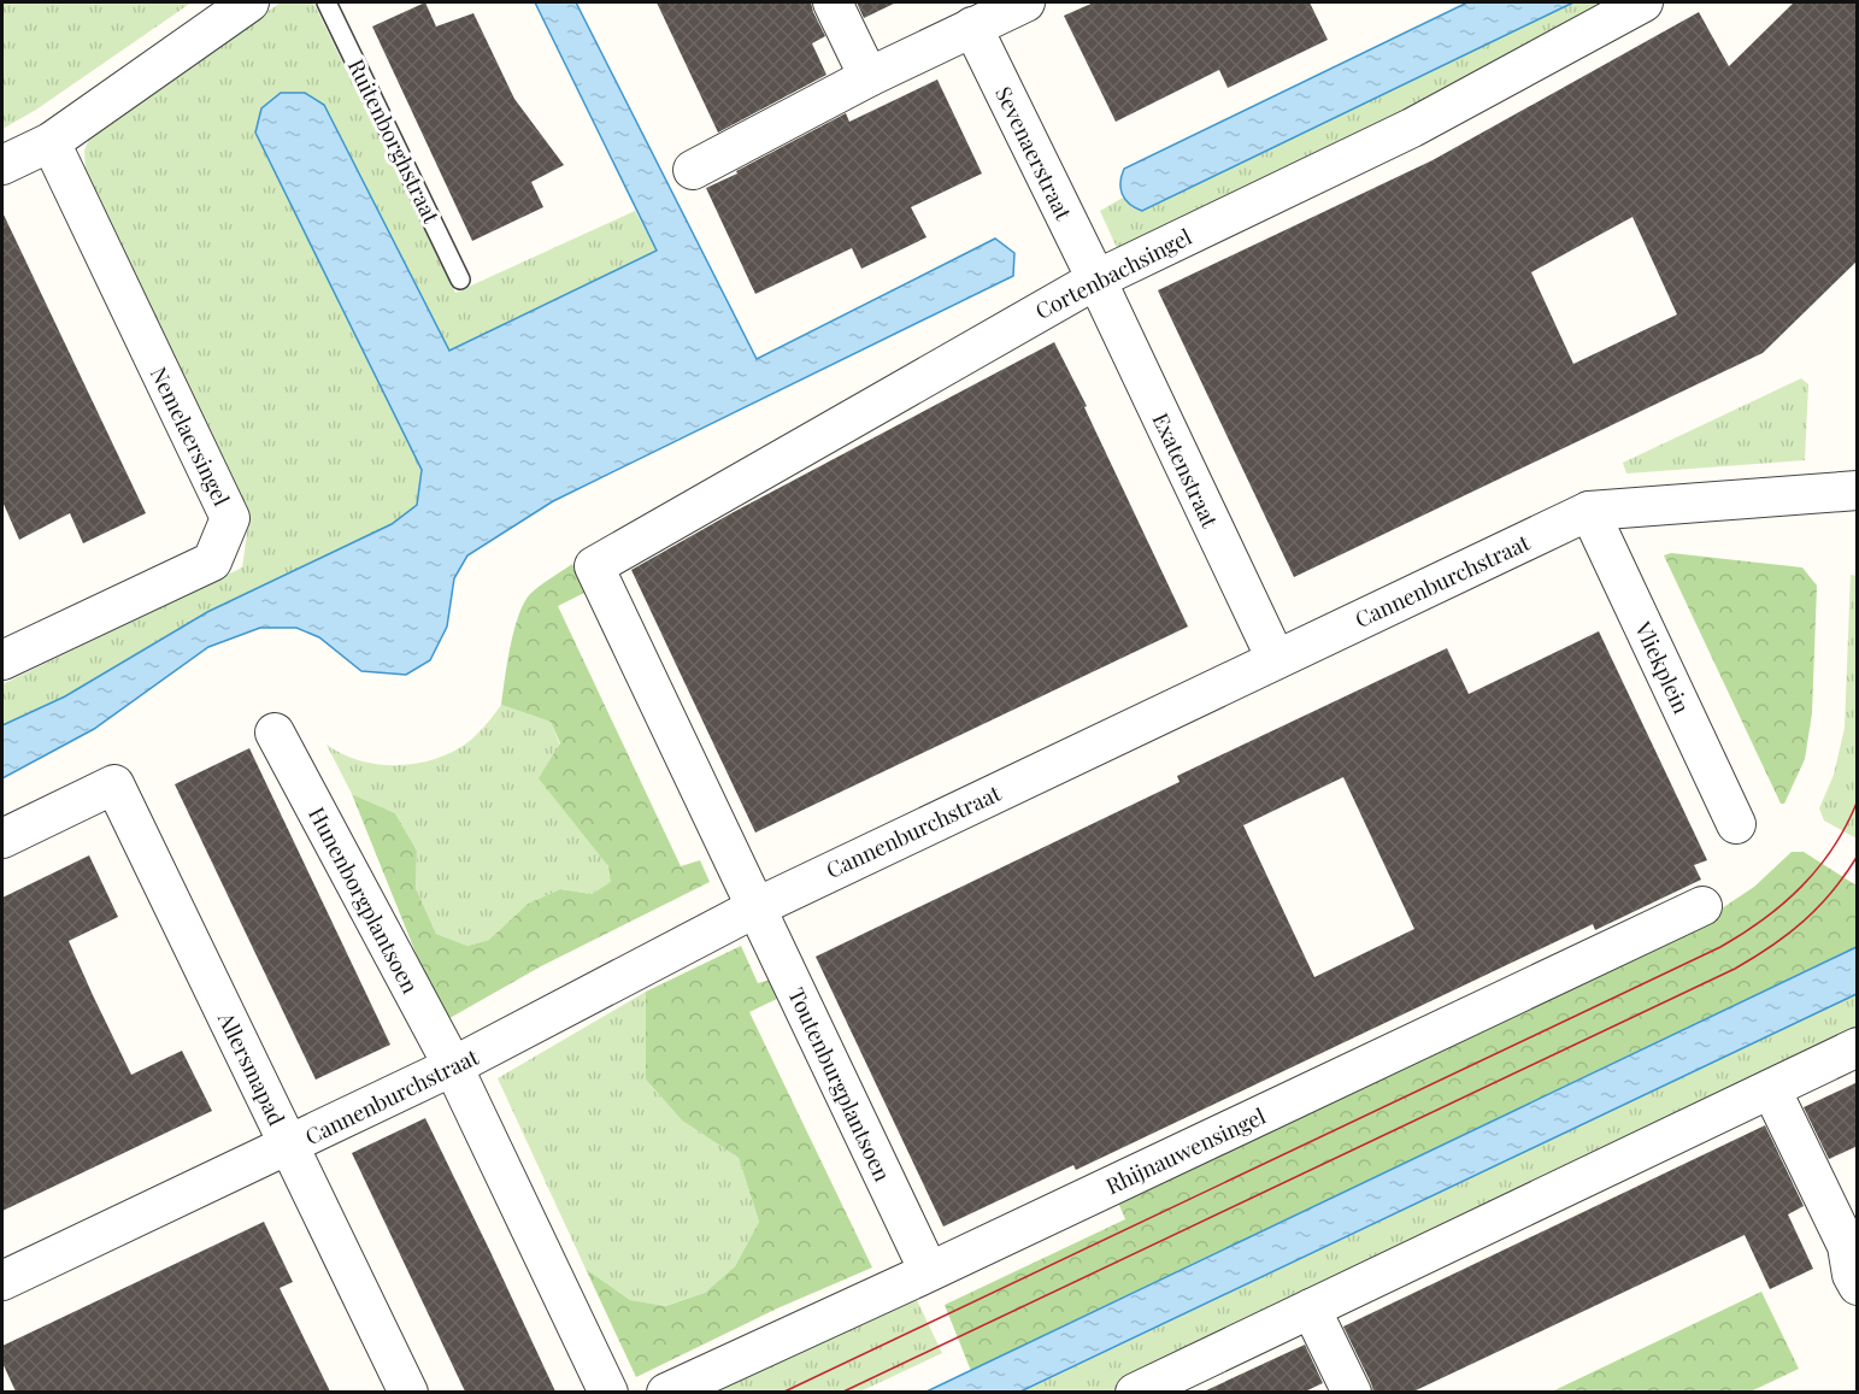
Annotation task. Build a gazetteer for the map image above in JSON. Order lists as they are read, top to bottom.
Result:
{
  "streets": {
    "street": [
      "Sevenaerstraat",
      "Cortenbachsingel",
      "Nemelaersingel",
      "Exatenstraat",
      "Cannenburchstraat",
      "Vliekplein",
      "Hunenborgplantsoen",
      "Allersmapad",
      "Toutenburgplantsoen",
      "Rhijnauwensingel"
    ],
    "lane": ["Ruitenborghstraat"]
  },
  "crossings": [
    ["Sevenaerstraat", "Cortenbachsingel"],
    ["Sevenaerstraat", "Exatenstraat"],
    ["Cortenbachsingel", "Exatenstraat"],
    ["Cortenbachsingel", "Cannenburchstraat"],
    ["Cortenbachsingel", "Toutenburgplantsoen"],
    ["Exatenstraat", "Cannenburchstraat"],
    ["Cannenburchstraat", "Vliekplein"],
    ["Cannenburchstraat", "Hunenborgplantsoen"],
    ["Cannenburchstraat", "Allersmapad"],
    ["Cannenburchstraat", "Toutenburgplantsoen"]
  ]
}
